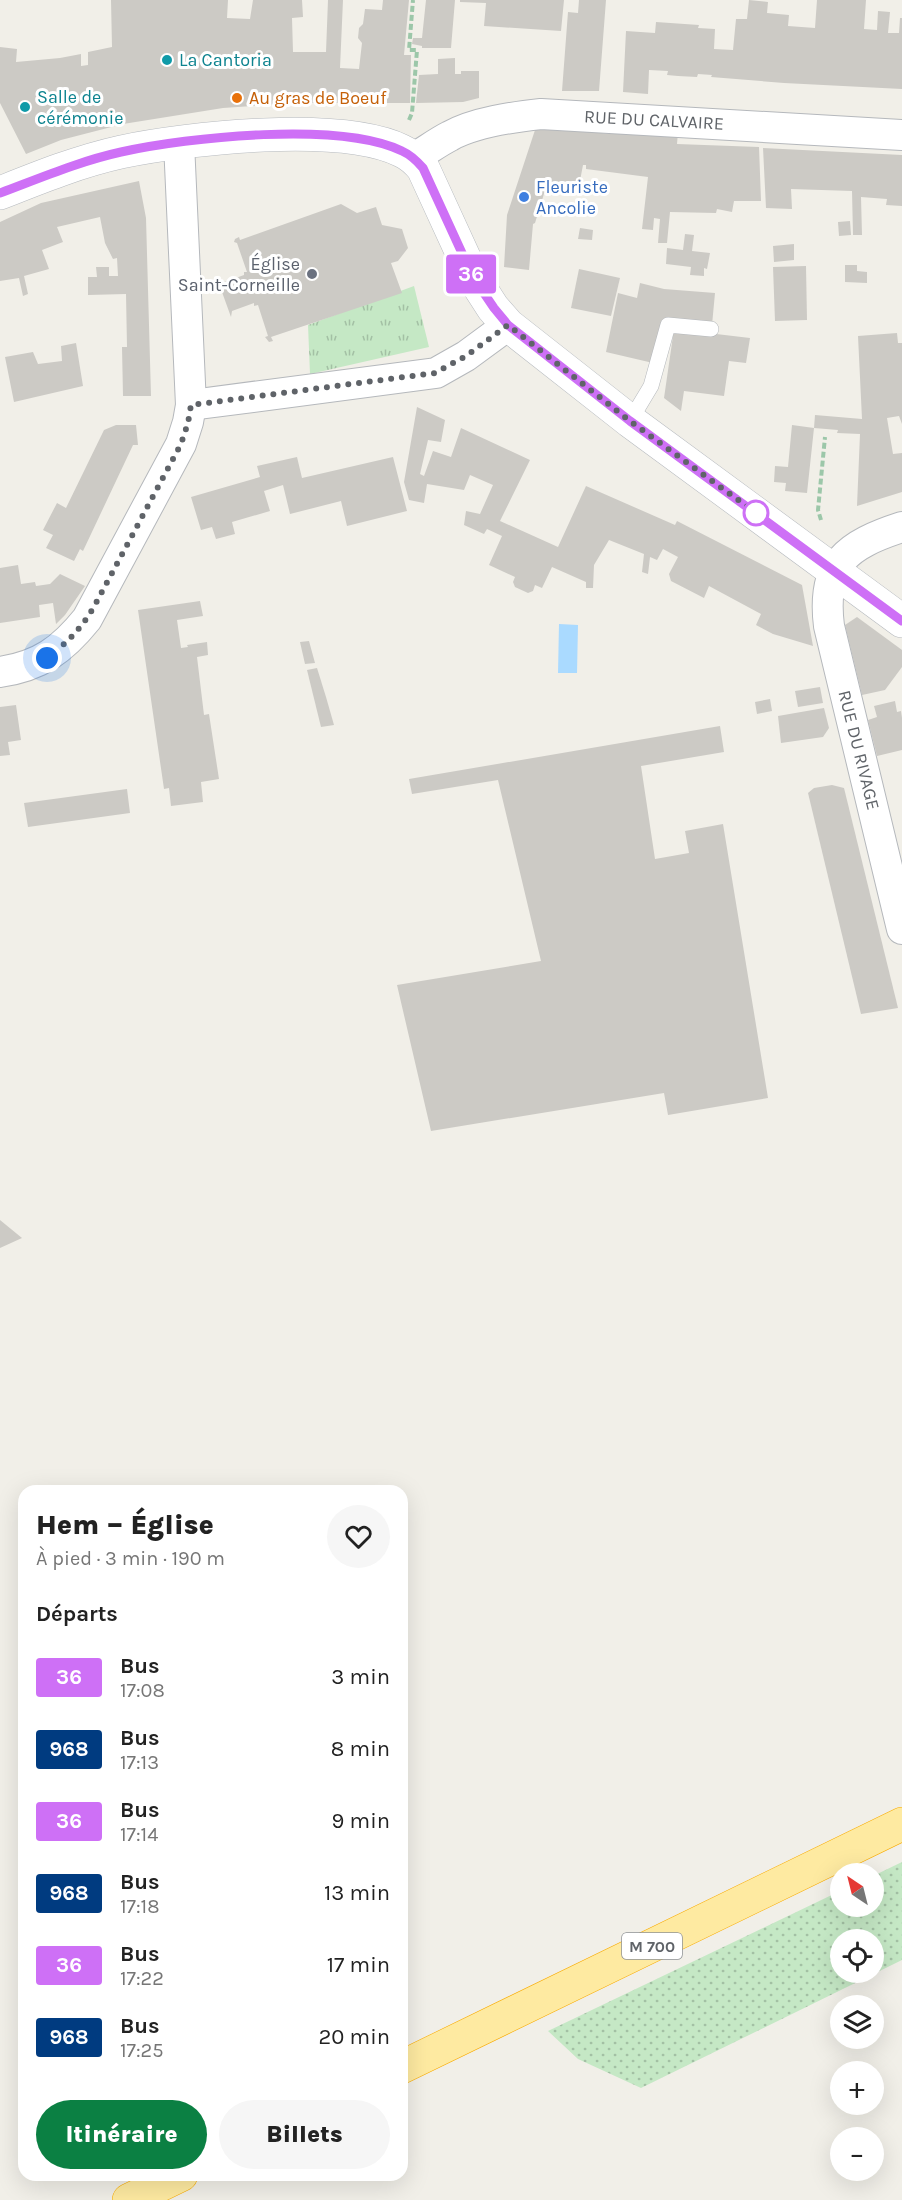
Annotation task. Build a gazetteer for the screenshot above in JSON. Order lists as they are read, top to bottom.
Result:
{
  "streets": {
    "highway": ["M 700"],
    "street": ["RUE DU CALVAIRE", "RUE DU RIVAGE"]
  },
  "places": [
    "La Cantoria",
    "Au gras de Boeuf",
    "Salle de cérémonie",
    "Fleuriste Ancolie",
    "Église Saint-Corneille"
  ],
  "lines": ["bus line 36"],
  "north": "top left",
  "page": {
    "on_map": "36",
    "heading": [
      ["Hem – Église", "À pied · 3 min · 190 m"],
      "Départs"
    ],
    "list": [
      {
        "mark": "36",
        "name": "Bus",
        "note": "17:08",
        "value": "3 min"
      },
      {
        "mark": "968",
        "name": "Bus",
        "note": "17:13",
        "value": "8 min"
      },
      {
        "mark": "36",
        "name": "Bus",
        "note": "17:14",
        "value": "9 min"
      },
      {
        "mark": "968",
        "name": "Bus",
        "note": "17:18",
        "value": "13 min"
      },
      {
        "mark": "36",
        "name": "Bus",
        "note": "17:22",
        "value": "17 min"
      },
      {
        "mark": "968",
        "name": "Bus",
        "note": "17:25",
        "value": "20 min"
      }
    ],
    "map_buttons": ["+", "−"],
    "buttons": ["Itinéraire", "Billets"]
  }
}
